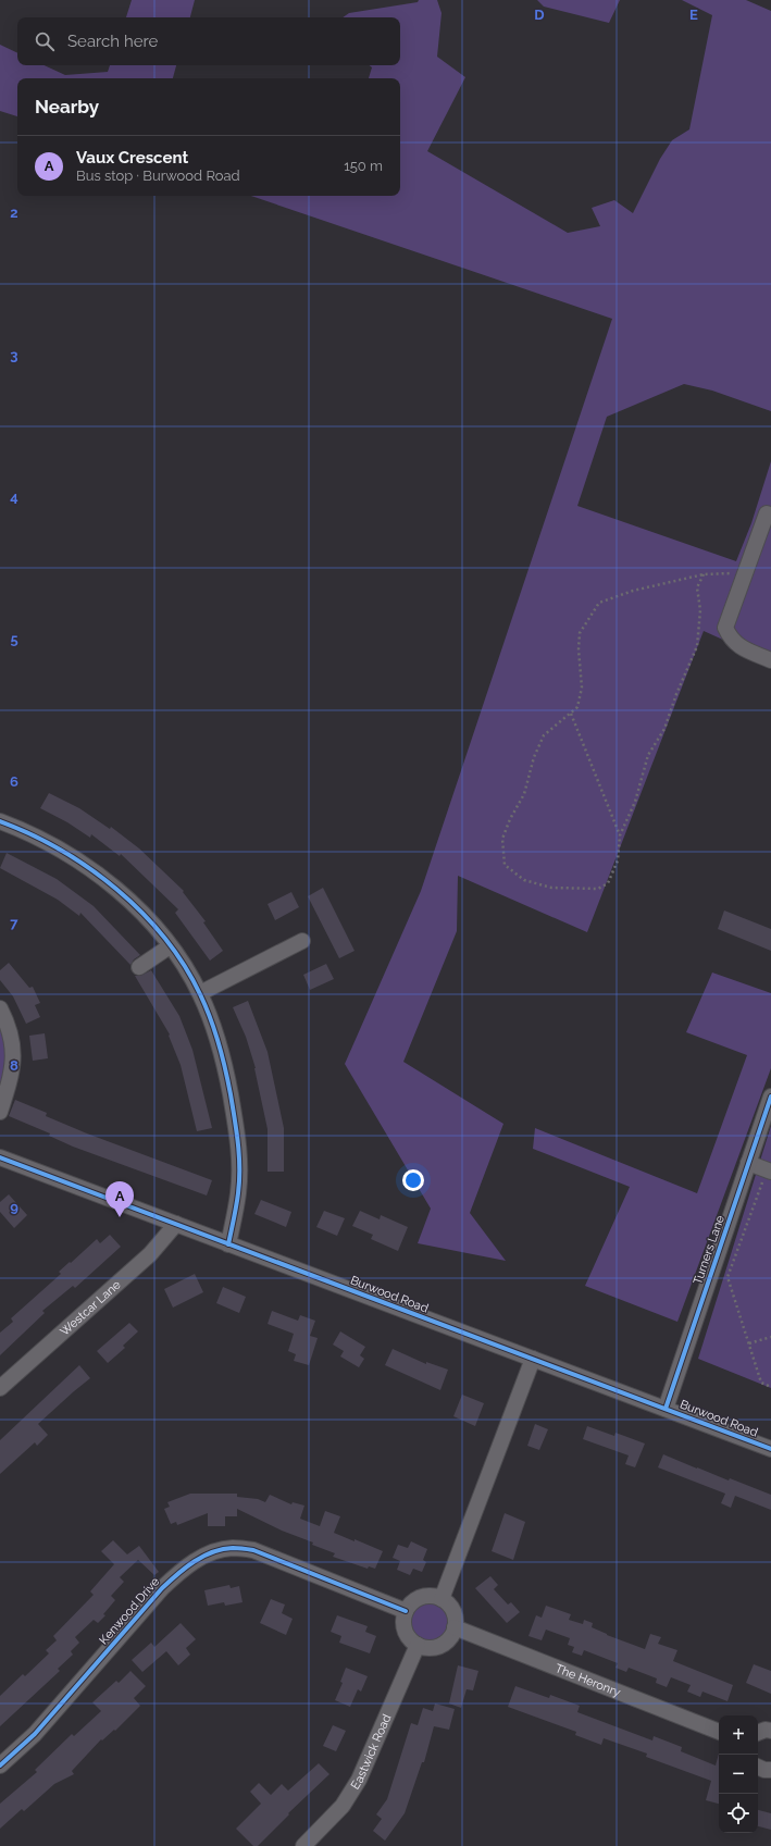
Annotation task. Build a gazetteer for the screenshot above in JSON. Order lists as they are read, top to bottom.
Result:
{
  "streets": {
    "street": [
      "Turners Lane",
      "Burwood Road",
      "Westcar Lane",
      "Kenwood Drive",
      "The Heronry",
      "Eastwick Road"
    ]
  },
  "crossings": [
    ["Turners Lane", "Burwood Road"],
    ["Burwood Road", "Westcar Lane"],
    ["Kenwood Drive", "The Heronry"],
    ["Kenwood Drive", "Eastwick Road"],
    ["The Heronry", "Eastwick Road"]
  ],
  "page": {
    "search": "Search here",
    "heading": "Nearby",
    "list": [
      {
        "mark": "A",
        "name": "Vaux Crescent",
        "note": "Bus stop · Burwood Road",
        "value": "150 m"
      }
    ],
    "pins": "A",
    "map_buttons": ["+", "−"]
  },
  "grid": {
    "columns": ["D", "E"],
    "rows": [
      "2",
      "3",
      "4",
      "5",
      "6",
      "7",
      "8",
      "9"
    ]
  }
}
